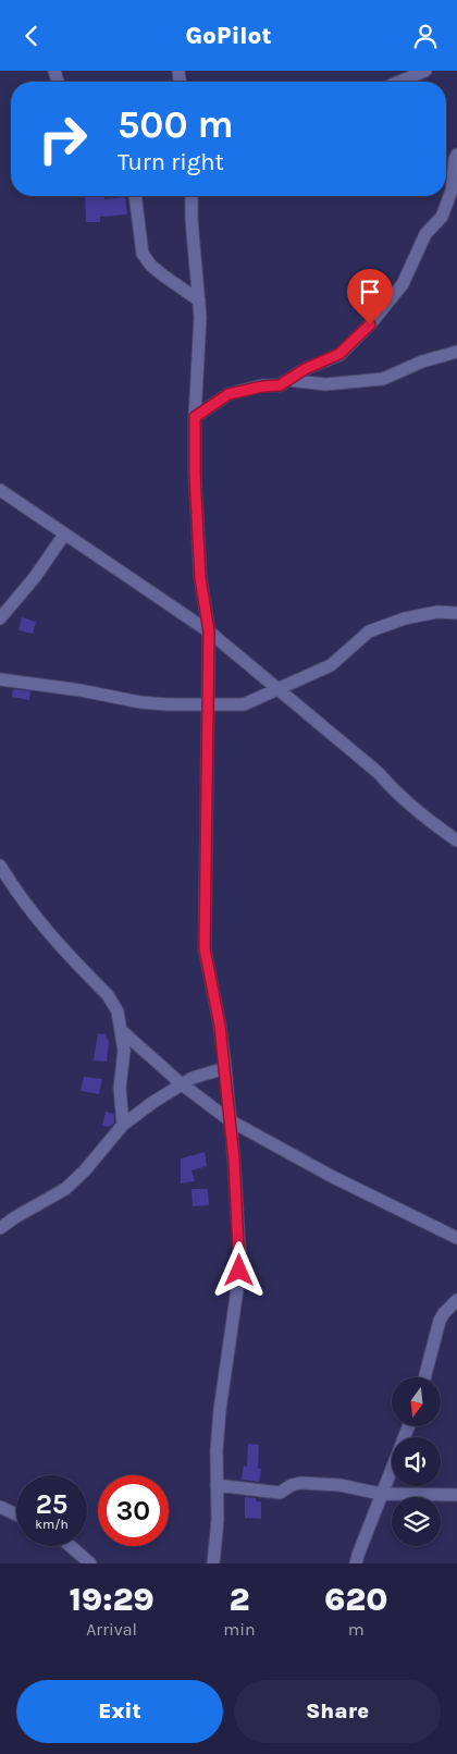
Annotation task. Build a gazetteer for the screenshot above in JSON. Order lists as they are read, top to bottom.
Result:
{
  "north": "bottom",
  "page": {
    "header": "GoPilot",
    "turn": ["500 m", "Turn right"],
    "speed": "25 km/h",
    "limit": "30",
    "eta": [
      "19:29",
      "Arrival",
      "2",
      "min",
      "620",
      "m"
    ],
    "buttons": ["Exit", "Share"]
  }
}
